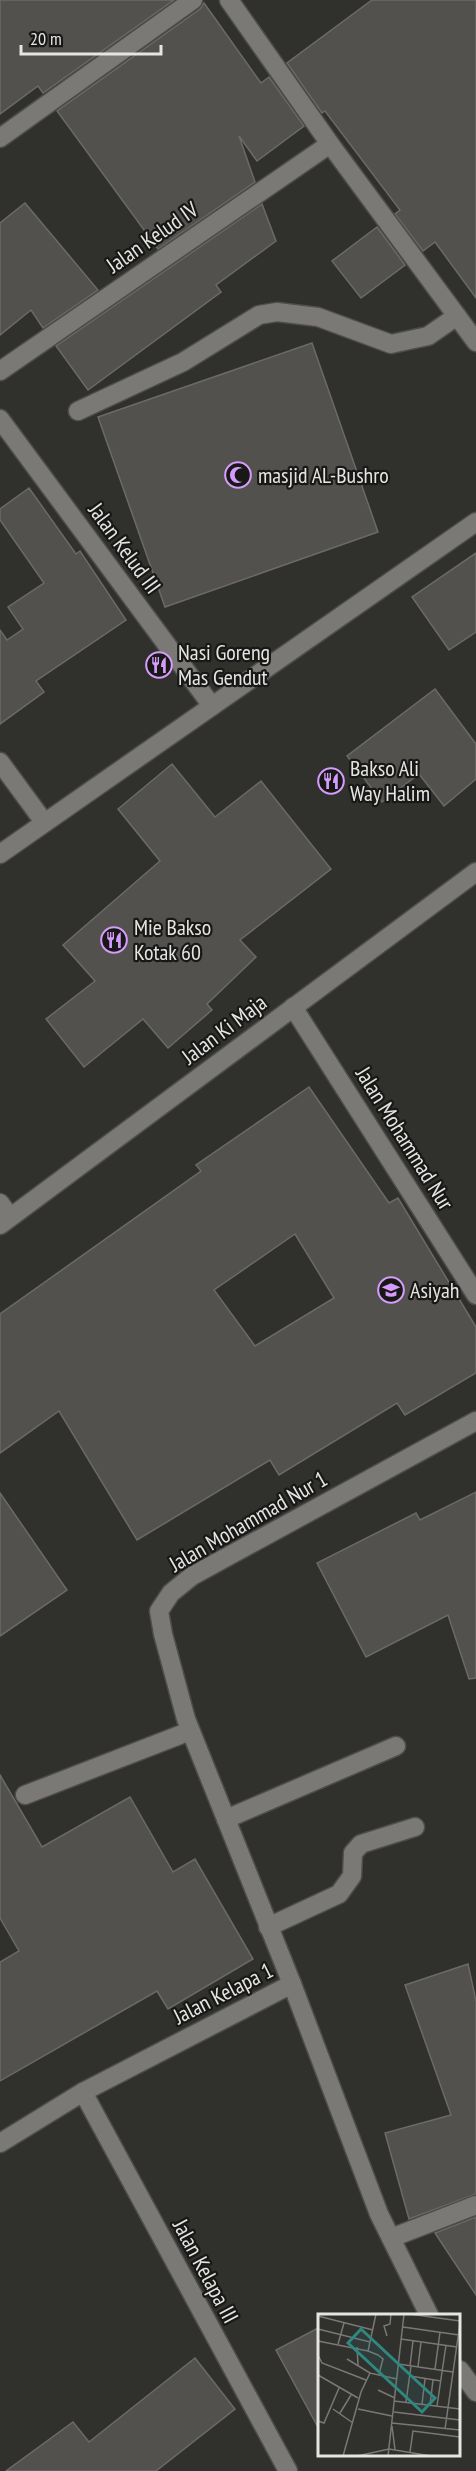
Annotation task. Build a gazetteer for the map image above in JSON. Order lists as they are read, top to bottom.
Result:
{
  "streets": {
    "street": [
      "Jalan Kelud IV",
      "Jalan Kelud III",
      "Jalan Ki Maja",
      "Jalan Mohammad Nur",
      "Jalan Mohammad Nur 1",
      "Jalan Kelapa 1",
      "Jalan Kelapa III"
    ]
  },
  "crossings": [
    ["Jalan Ki Maja", "Jalan Mohammad Nur"],
    ["Jalan Mohammad Nur 1", "Jalan Kelapa 1"],
    ["Jalan Kelapa 1", "Jalan Kelapa III"]
  ],
  "places": {
    "mosque": ["masjid AL-Bushro"],
    "restaurant": ["Nasi Goreng Mas Gendut", "Bakso Ali Way Halim", "Mie Bakso Kotak 60"],
    "school or university": ["Asiyah"]
  },
  "scale_bar": "20 m"
}
